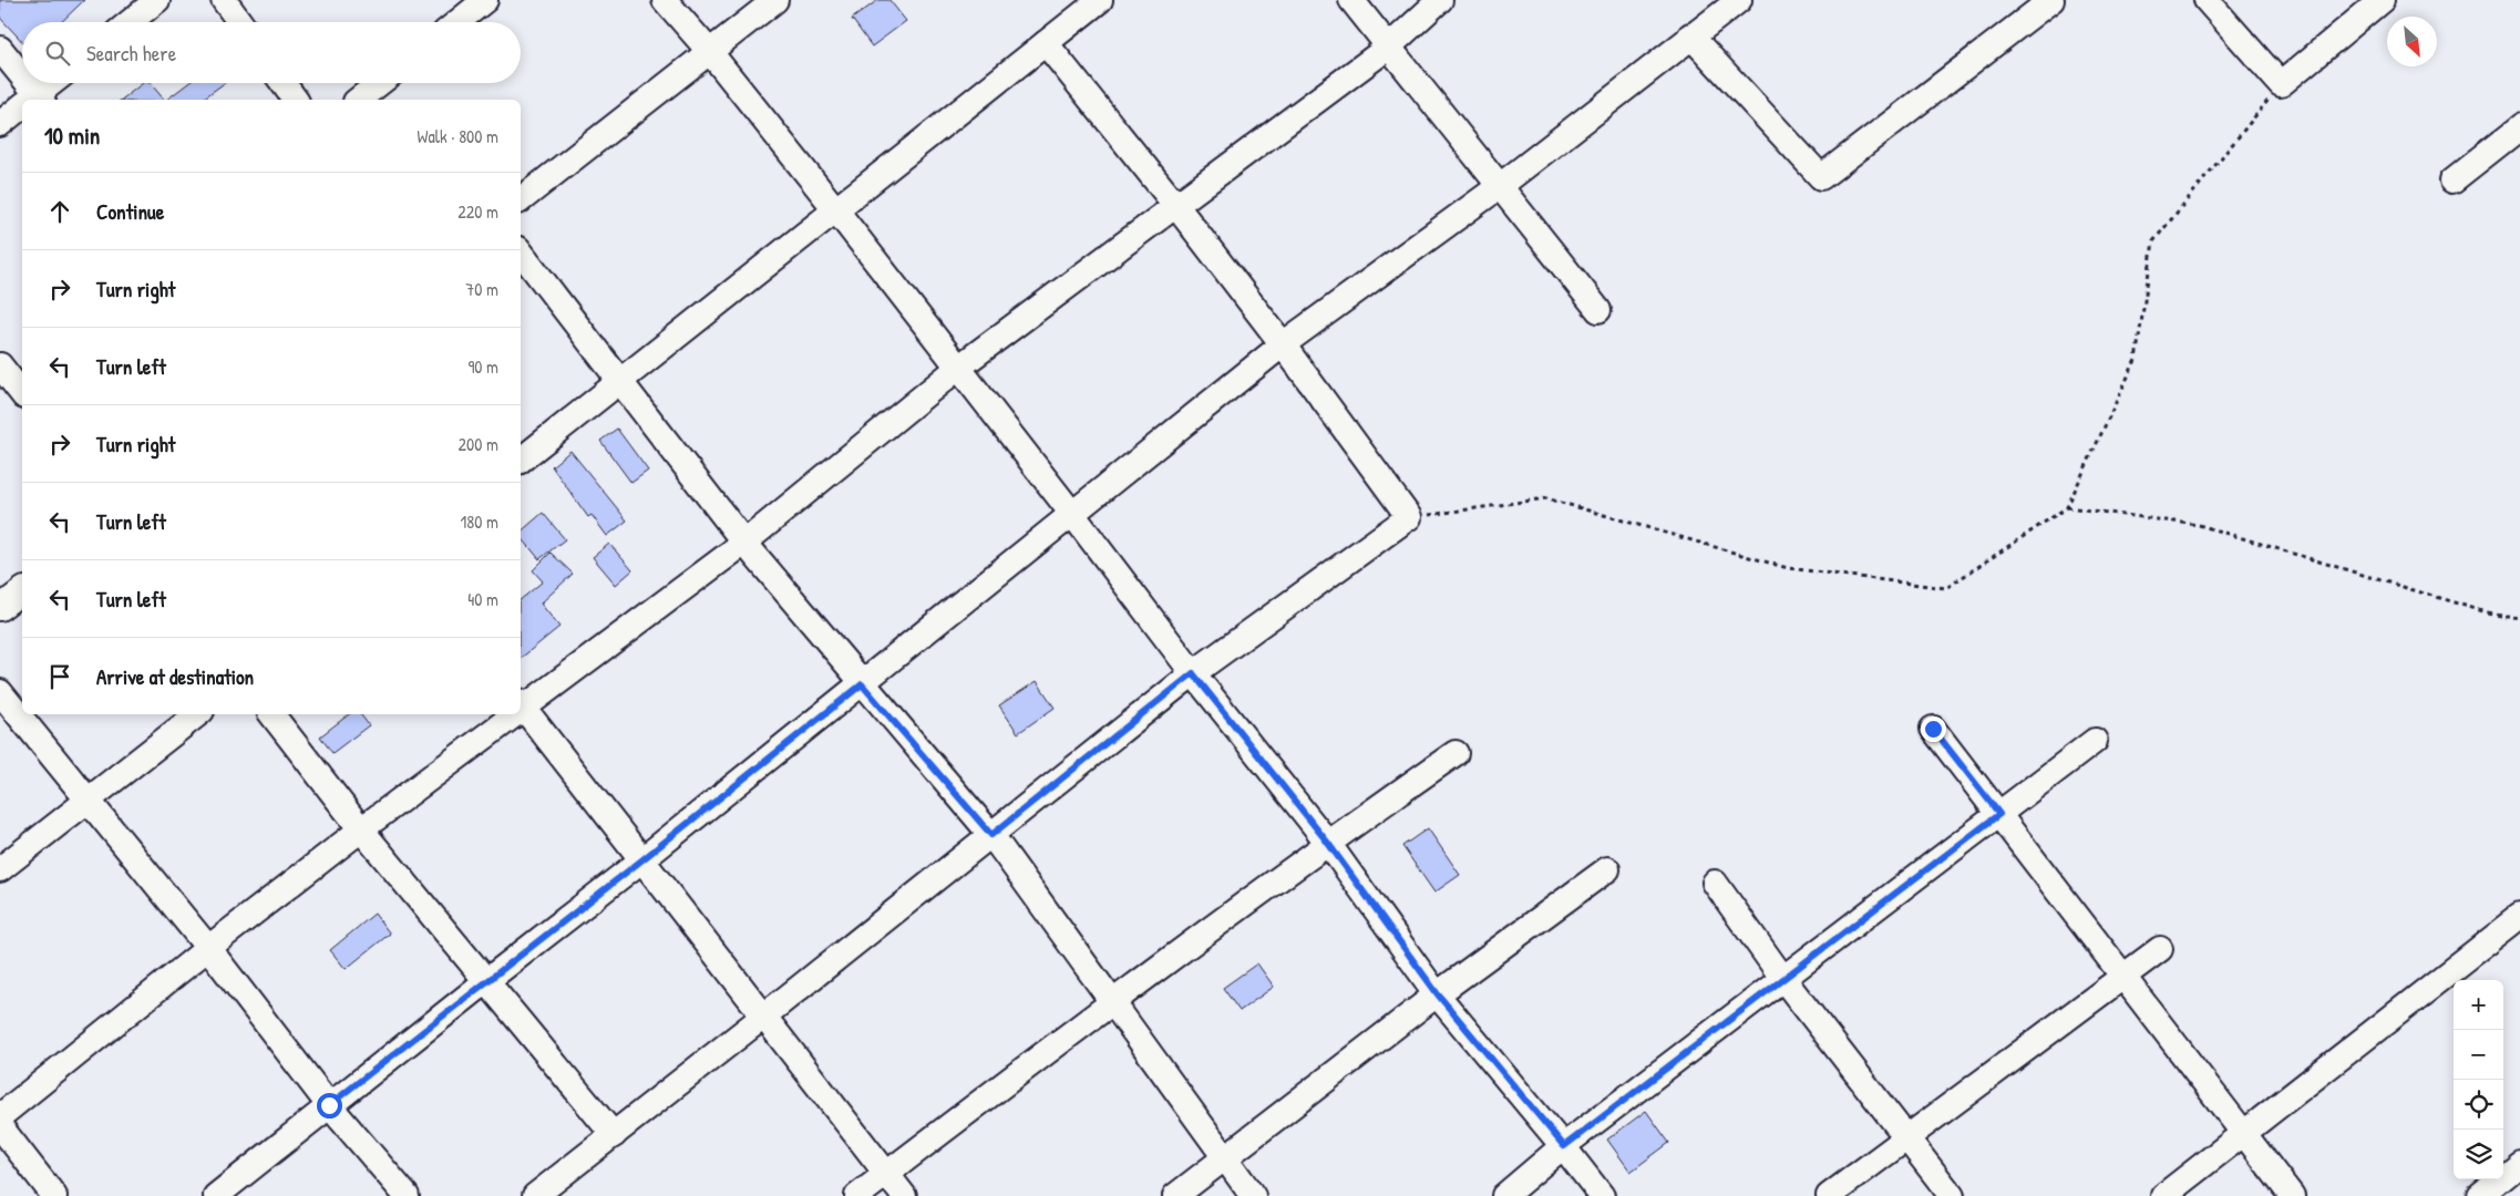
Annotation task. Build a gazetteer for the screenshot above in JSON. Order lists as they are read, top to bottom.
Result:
{
  "north": "bottom right",
  "page": {
    "search": "Search here",
    "heading": ["10 min", "Walk · 800 m"],
    "list": [
      ["Continue", "220 m"],
      ["Turn right", "70 m"],
      ["Turn left", "90 m"],
      ["Turn right", "200 m"],
      ["Turn left", "180 m"],
      ["Turn left", "40 m"],
      "Arrive at destination"
    ],
    "map_buttons": ["+", "−"]
  }
}
